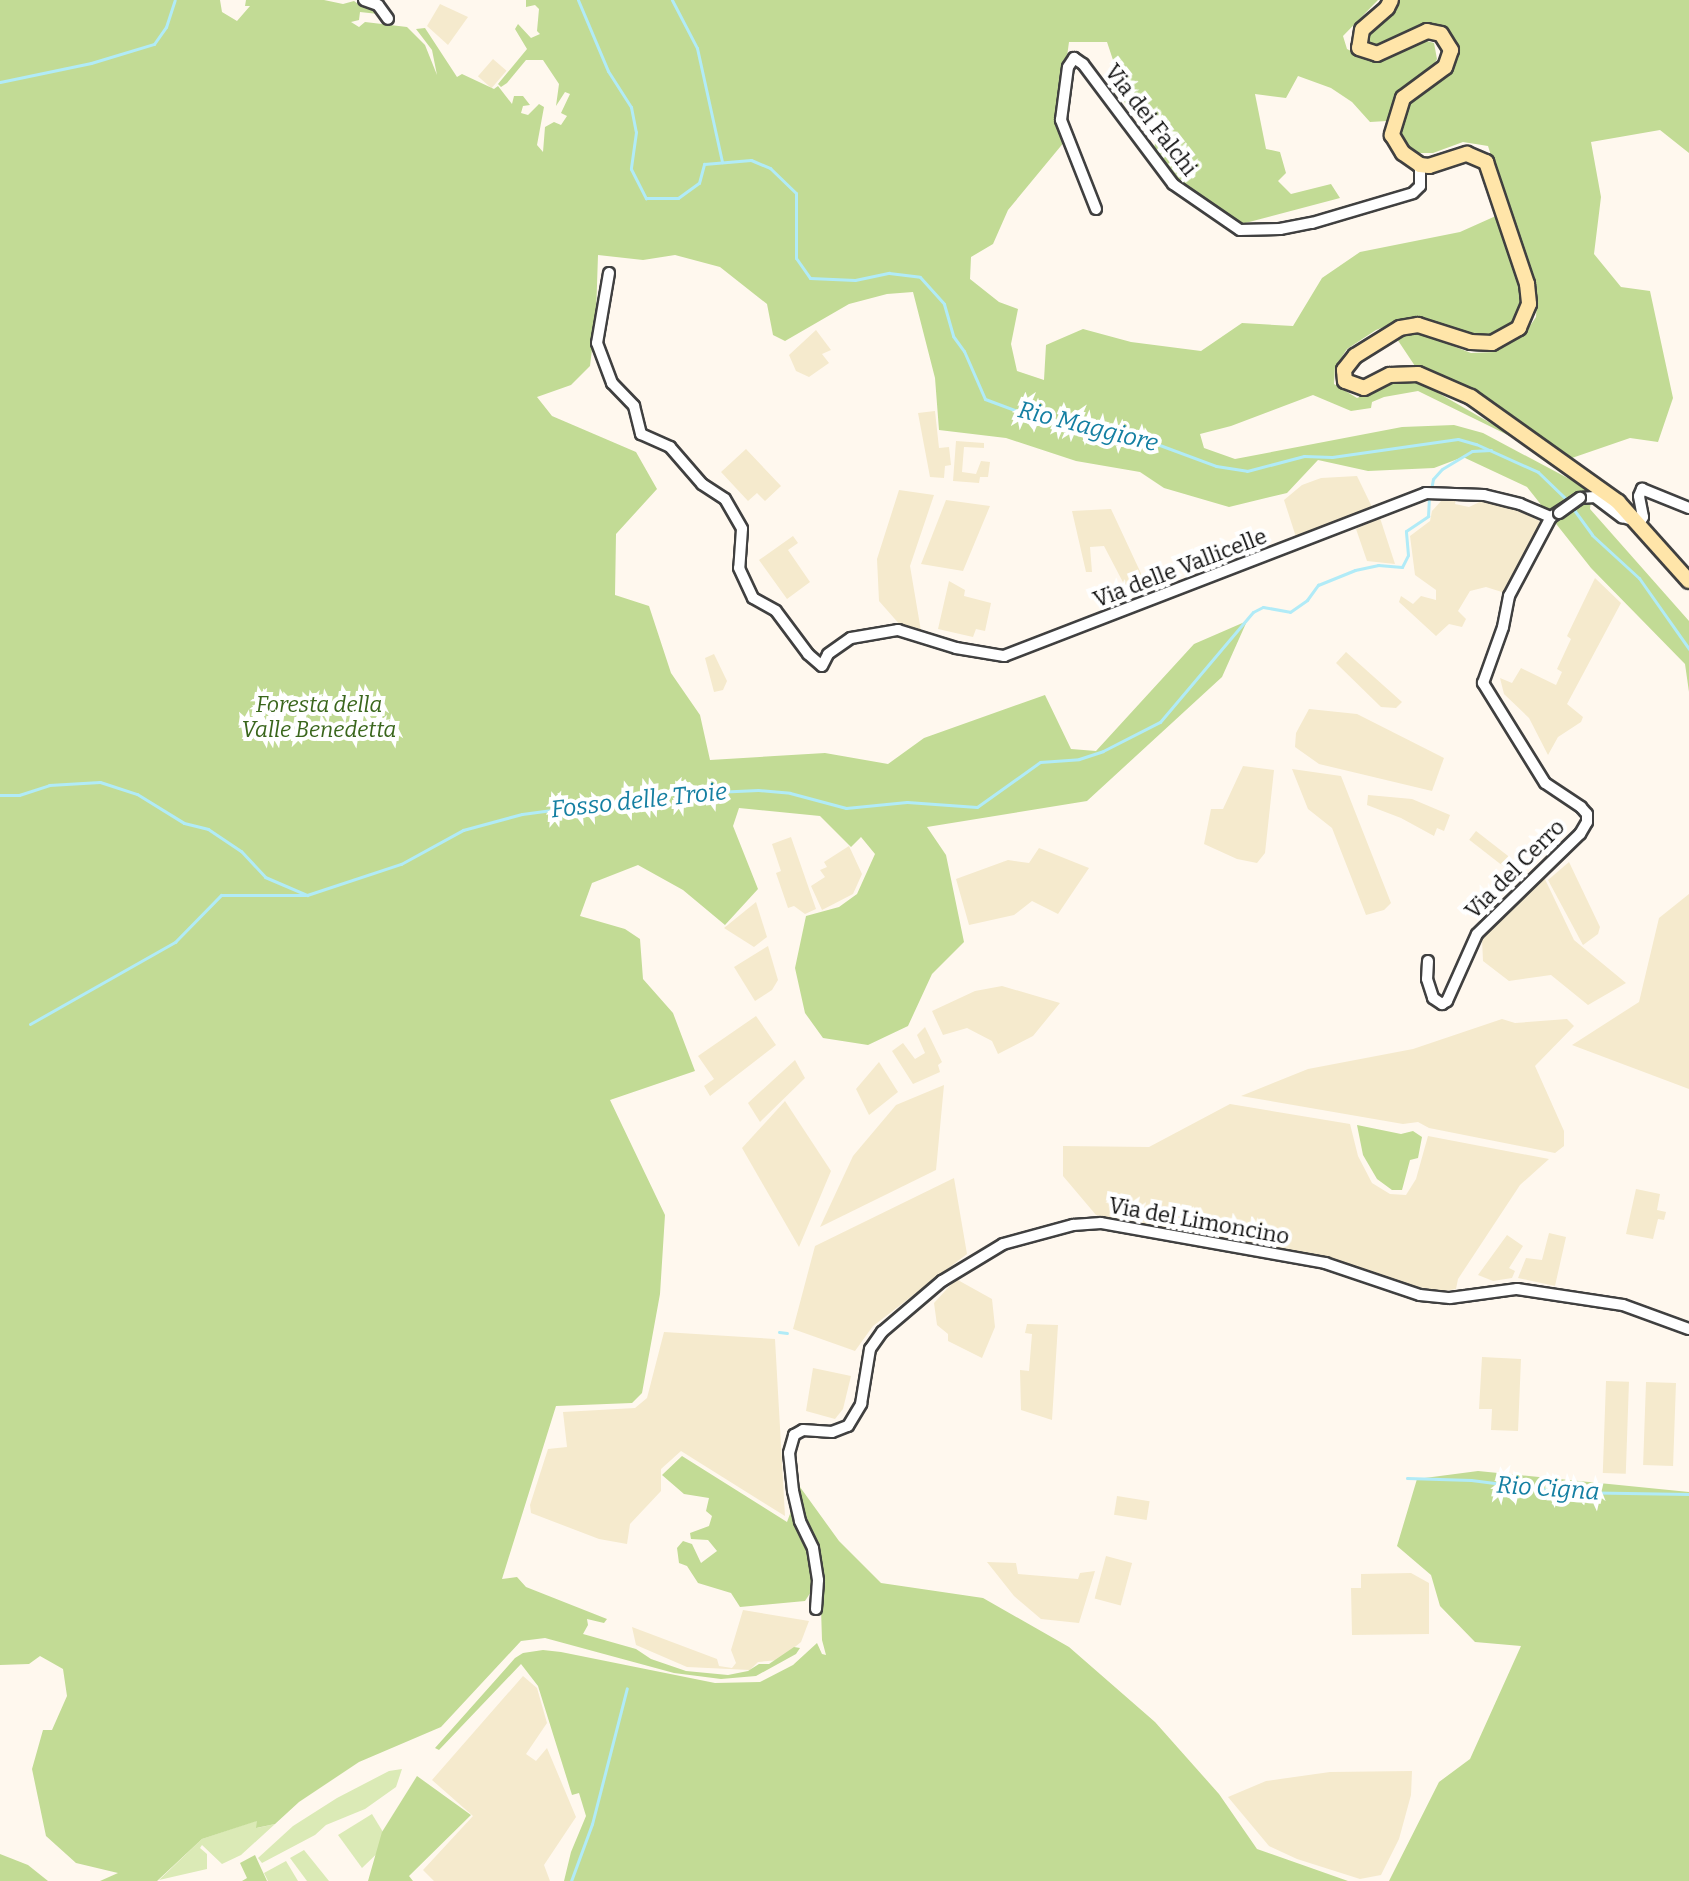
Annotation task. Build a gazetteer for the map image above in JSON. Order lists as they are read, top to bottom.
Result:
{
  "streets": {
    "street": [
      "Via dei Falchi",
      "Via delle Vallicelle",
      "Via del Cerro",
      "Via del Limoncino"
    ]
  },
  "crossings": [
    ["Via delle Vallicelle", "Via del Cerro"]
  ],
  "water": ["Rio Maggiore", "Fosso delle Troie", "Rio Cigna"],
  "parks": ["Foresta della Valle Benedetta"]
}
